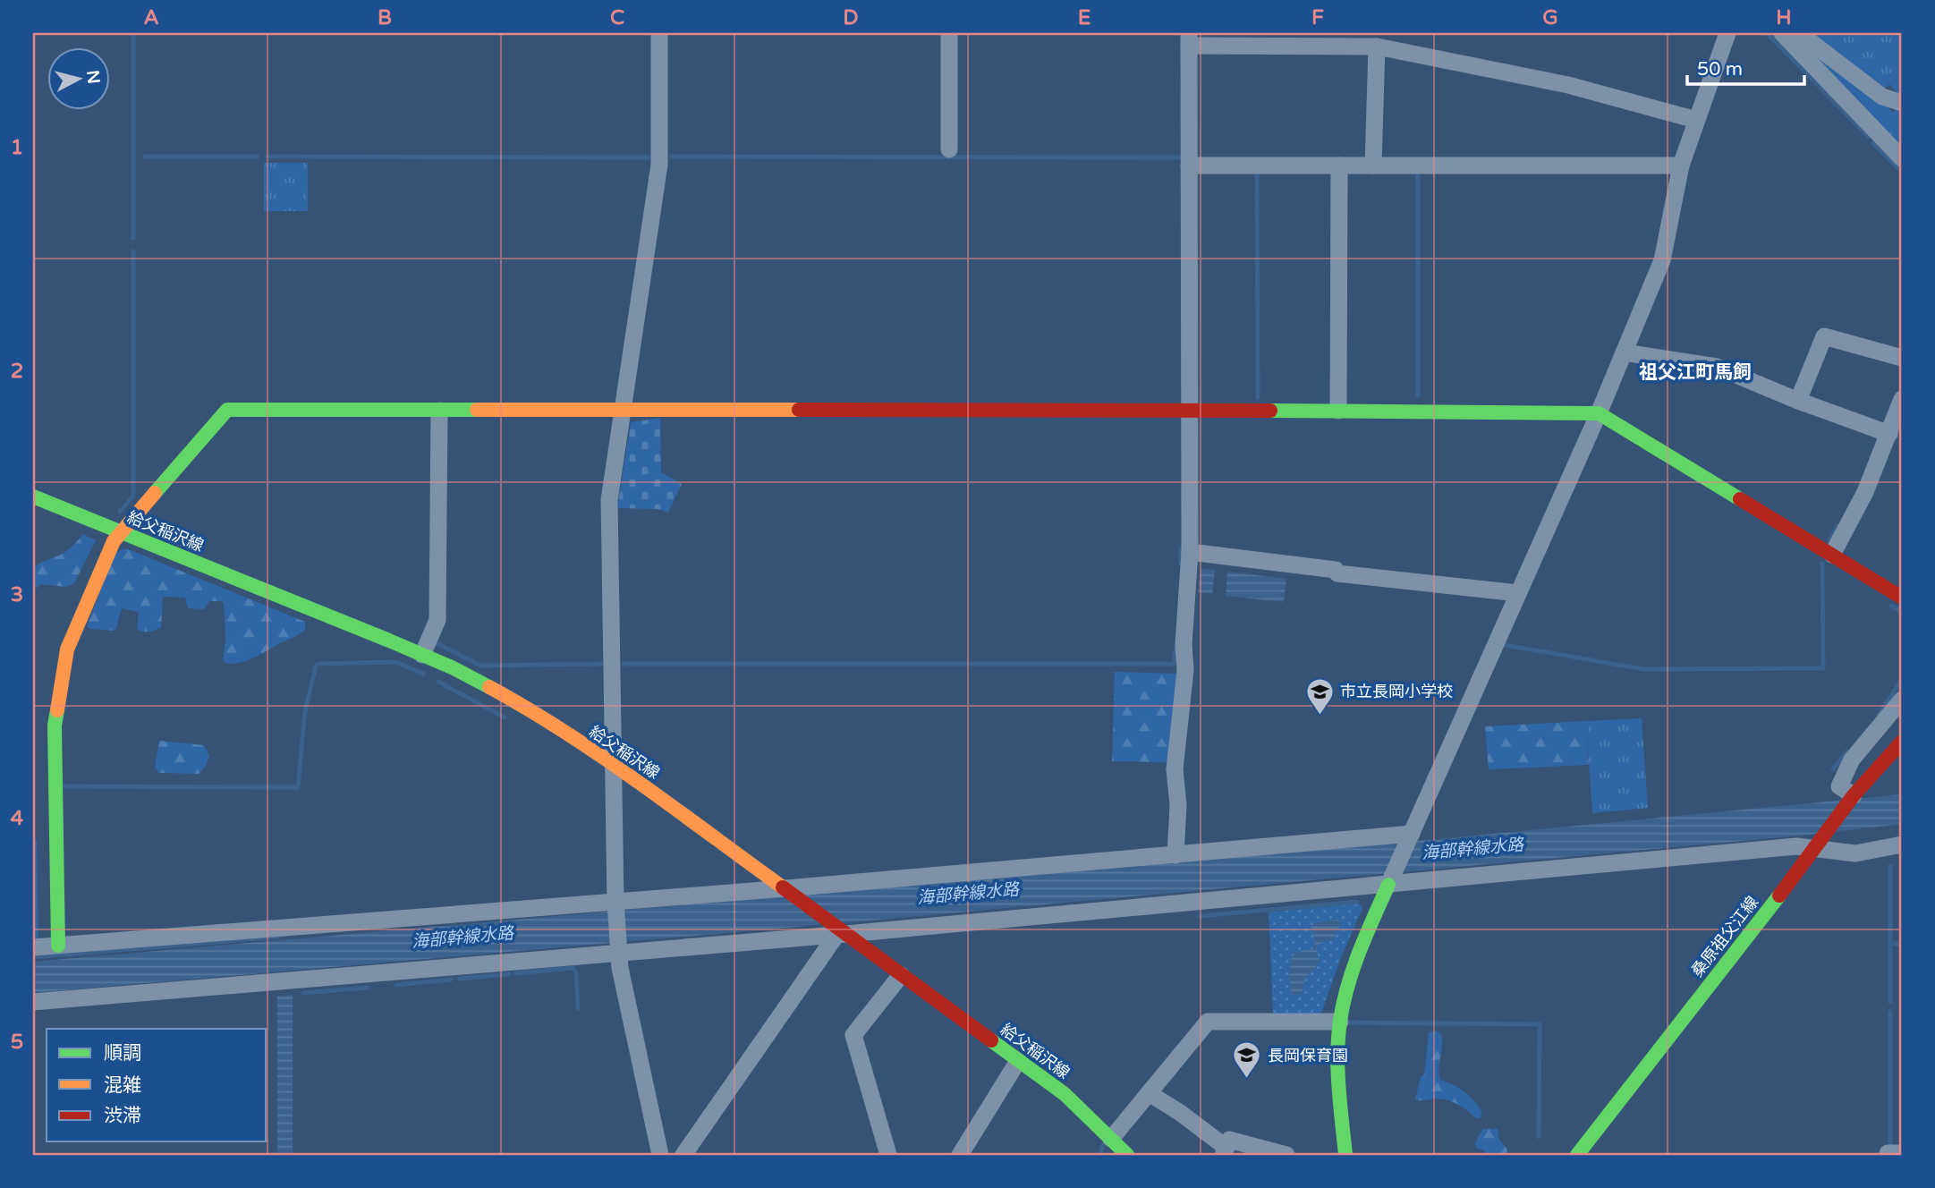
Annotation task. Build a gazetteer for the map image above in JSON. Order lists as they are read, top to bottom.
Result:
{
  "streets": {
    "street": ["給父稲沢線", "桑原祖父江線"]
  },
  "districts": ["祖父江町馬飼"],
  "water": ["海部幹線水路"],
  "places": {
    "school or university": ["市立長岡小学校", "長岡保育園"]
  },
  "legend": ["順調", "混雑", "渋滞"],
  "scale_bar": "50 m",
  "north": "right",
  "grid": {
    "columns": [
      "A",
      "B",
      "C",
      "D",
      "E",
      "F",
      "G",
      "H"
    ],
    "rows": [
      "1",
      "2",
      "3",
      "4",
      "5"
    ]
  }
}
